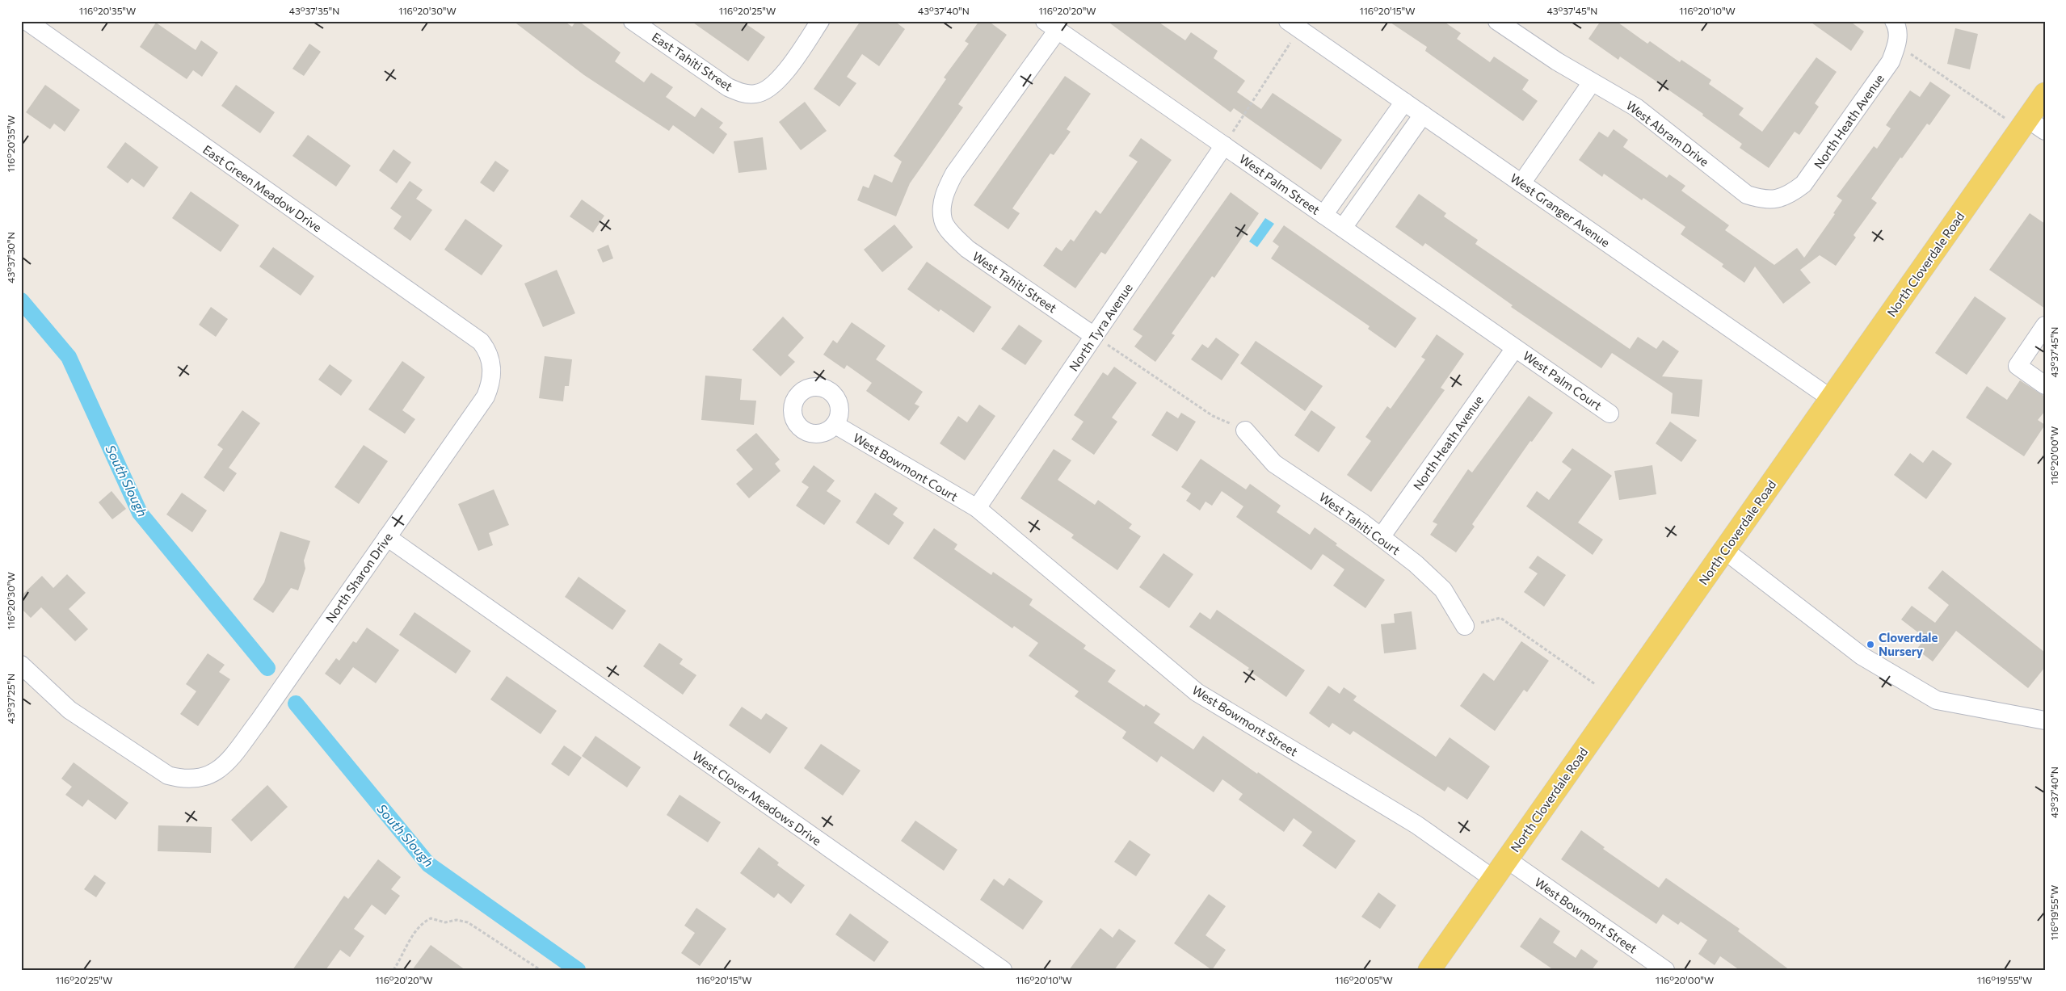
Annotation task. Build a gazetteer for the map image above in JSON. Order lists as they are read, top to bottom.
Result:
{
  "streets": {
    "main road": ["North Cloverdale Road"],
    "street": [
      "East Tahiti Street",
      "North Heath Avenue",
      "West Abram Drive",
      "West Palm Street",
      "East Green Meadow Drive",
      "West Granger Avenue",
      "West Tahiti Street",
      "North Tyra Avenue",
      "West Palm Court",
      "West Bowmont Court",
      "West Tahiti Court",
      "North Sharon Drive",
      "West Bowmont Street",
      "West Clover Meadows Drive"
    ]
  },
  "crossings": [
    ["North Heath Avenue", "West Abram Drive"],
    ["North Heath Avenue", "West Palm Street"],
    ["North Heath Avenue", "West Palm Court"],
    ["North Heath Avenue", "West Tahiti Court"],
    ["West Palm Street", "West Tahiti Street"],
    ["West Palm Street", "North Tyra Avenue"],
    ["West Palm Street", "West Palm Court"],
    ["East Green Meadow Drive", "North Sharon Drive"],
    ["West Granger Avenue", "North Cloverdale Road"],
    ["North Cloverdale Road", "West Bowmont Street"],
    ["West Tahiti Street", "North Tyra Avenue"],
    ["North Tyra Avenue", "West Bowmont Court"],
    ["North Tyra Avenue", "West Bowmont Street"],
    ["West Bowmont Court", "West Bowmont Street"],
    ["North Sharon Drive", "West Clover Meadows Drive"]
  ],
  "water": ["South Slough"],
  "places": ["Cloverdale Nursery"],
  "coordinates": [
    "116°20'35\"W",
    "43°37'35\"N",
    "116°20'30\"W",
    "116°20'25\"W",
    "43°37'40\"N",
    "116°20'20\"W",
    "116°20'15\"W",
    "43°37'45\"N",
    "116°20'10\"W",
    "43°37'30\"N",
    "116°20'00\"W",
    "43°37'25\"N",
    "116°19'55\"W",
    "116°20'05\"W"
  ]
}
